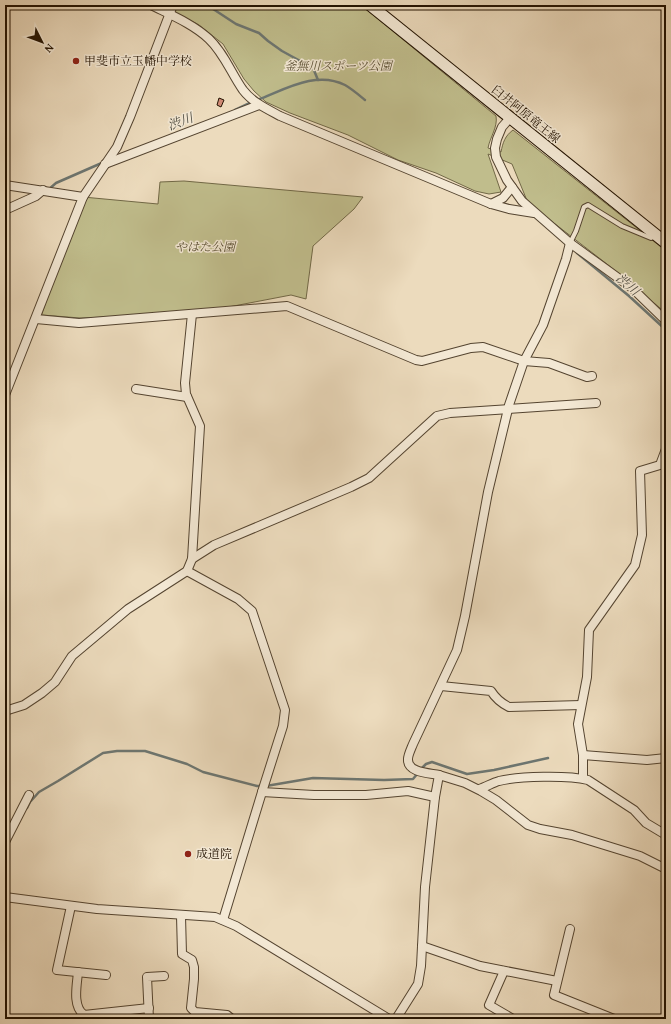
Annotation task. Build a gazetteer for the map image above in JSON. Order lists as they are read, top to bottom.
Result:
{
  "streets": {
    "main road": ["臼井阿原竜王線"]
  },
  "water": ["渋川"],
  "parks": ["釜無川スポーツ公園", "やはた公園"],
  "places": ["甲斐市立玉幡中学校", "成道院"],
  "north": "bottom right"
}
